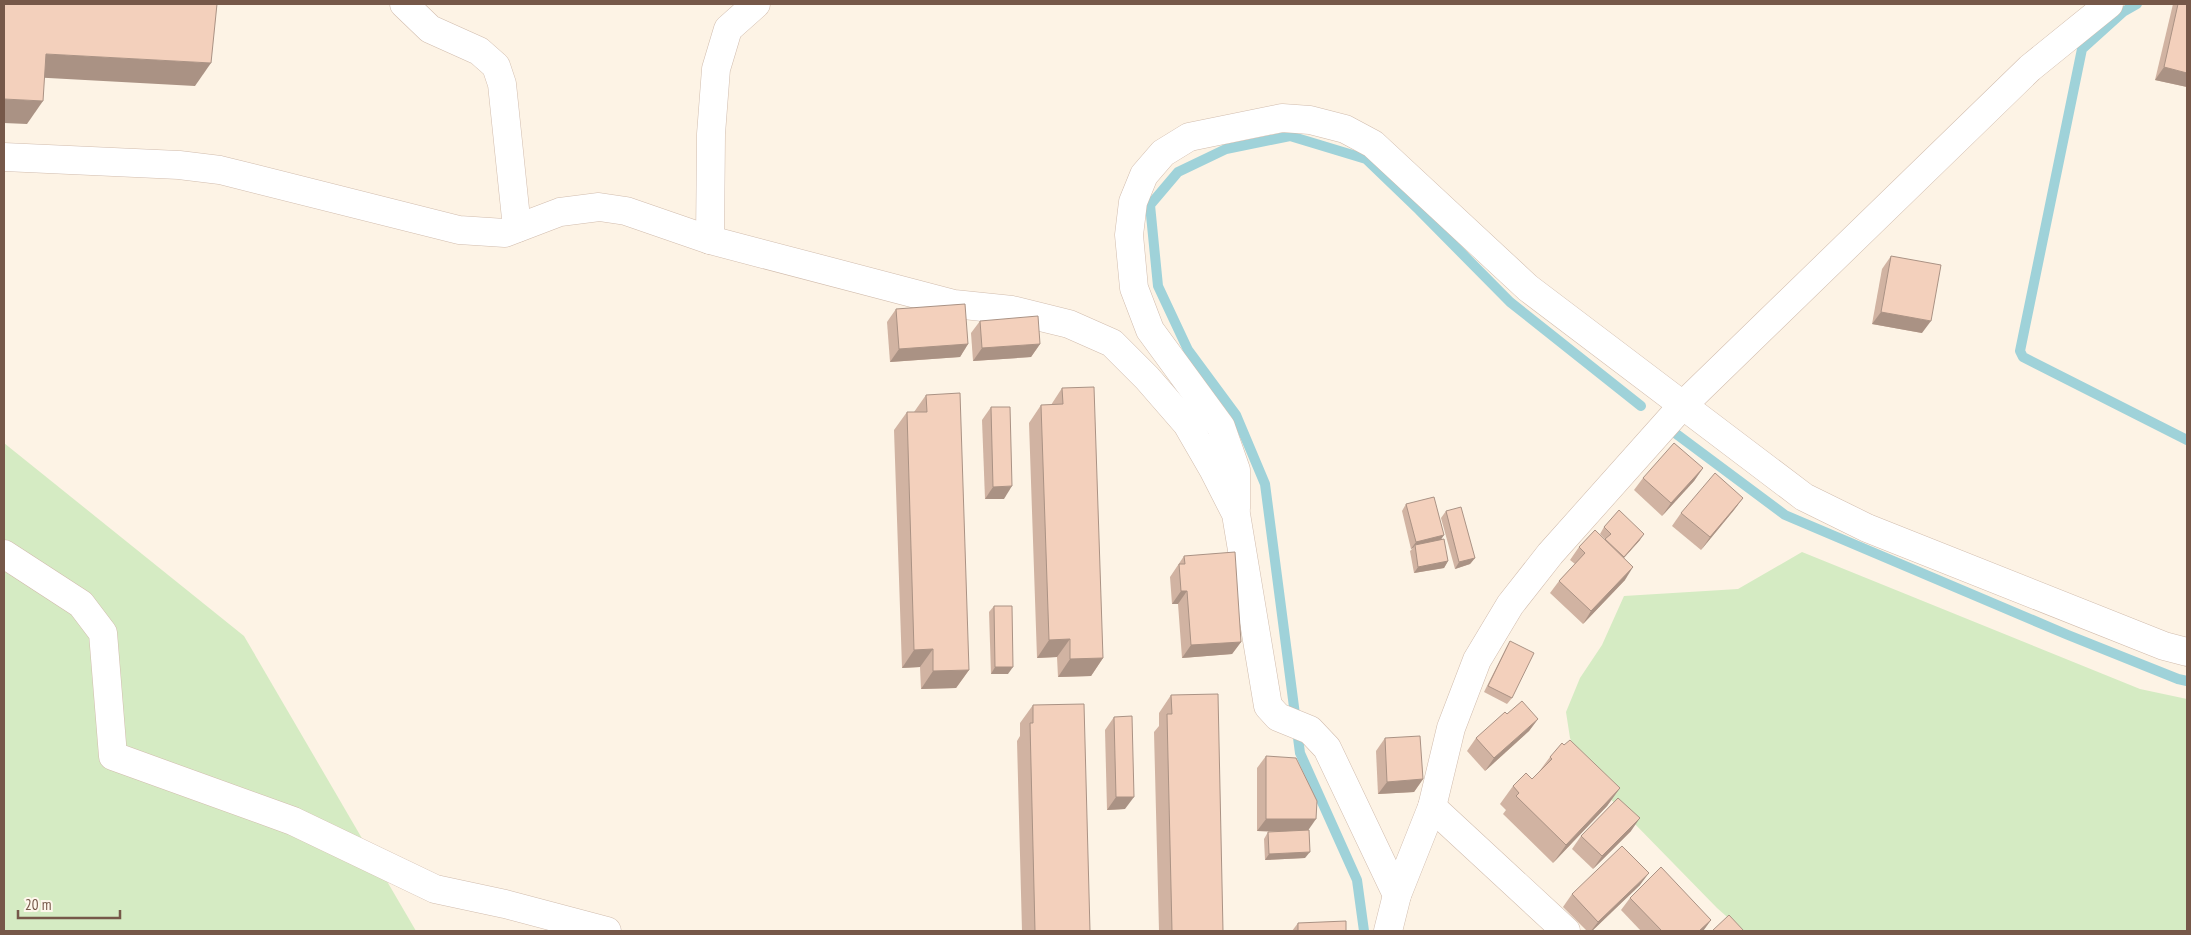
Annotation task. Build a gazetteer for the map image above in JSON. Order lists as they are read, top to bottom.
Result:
{
  "scale_bar": "20 m"
}
